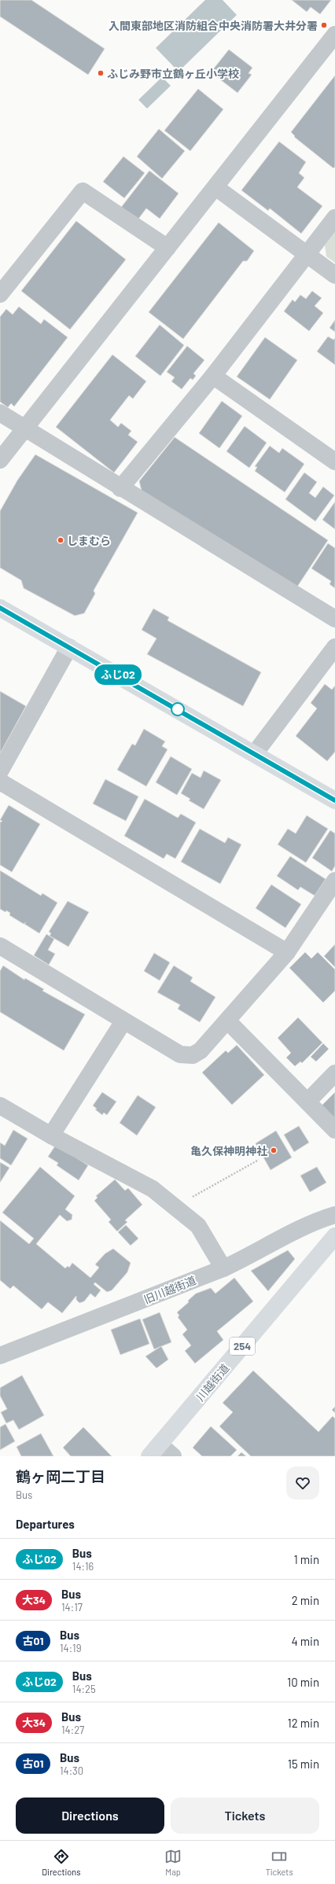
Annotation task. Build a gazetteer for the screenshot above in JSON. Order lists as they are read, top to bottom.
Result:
{
  "streets": {
    "main road": ["254", "川越街道"],
    "street": ["旧川越街道"]
  },
  "places": [
    "入間東部地区消防組合中央消防署大井分署",
    "ふじみ野市立鶴ヶ丘小学校",
    "しまむら",
    "亀久保神明神社"
  ],
  "lines": ["bus line ふじ02"],
  "page": {
    "on_map": "ふじ02",
    "heading": [
      ["鶴ヶ岡二丁目", "Bus"],
      "Departures"
    ],
    "list": [
      {
        "mark": "ふじ02",
        "name": "Bus",
        "note": "14:16",
        "value": "1 min"
      },
      {
        "mark": "大34",
        "name": "Bus",
        "note": "14:17",
        "value": "2 min"
      },
      {
        "mark": "古01",
        "name": "Bus",
        "note": "14:19",
        "value": "4 min"
      },
      {
        "mark": "ふじ02",
        "name": "Bus",
        "note": "14:25",
        "value": "10 min"
      },
      {
        "mark": "大34",
        "name": "Bus",
        "note": "14:27",
        "value": "12 min"
      },
      {
        "mark": "古01",
        "name": "Bus",
        "note": "14:30",
        "value": "15 min"
      }
    ],
    "buttons": ["Directions", "Tickets"],
    "tabs": ["Directions", "Map", "Tickets"]
  }
}
